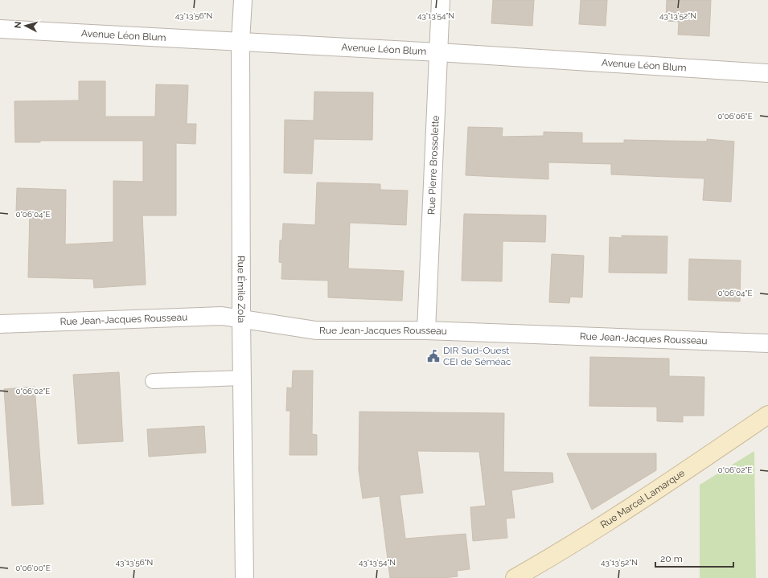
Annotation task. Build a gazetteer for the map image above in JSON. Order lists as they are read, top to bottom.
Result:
{
  "streets": {
    "street": [
      "Avenue Léon Blum",
      "Rue Pierre Brossolette",
      "Rue Émile Zola",
      "Rue Jean-Jacques Rousseau",
      "Rue Marcel Lamarque"
    ]
  },
  "crossings": [
    ["Avenue Léon Blum", "Rue Pierre Brossolette"],
    ["Avenue Léon Blum", "Rue Émile Zola"],
    ["Rue Pierre Brossolette", "Rue Jean-Jacques Rousseau"],
    ["Rue Émile Zola", "Rue Jean-Jacques Rousseau"]
  ],
  "places": {
    "public building": ["DIR Sud-Ouest CEI de Séméac"]
  },
  "scale_bar": "20 m",
  "north": "left",
  "coordinates": [
    "43°13'56\"N",
    "43°13'54\"N",
    "43°13'52\"N",
    "0°06'06\"E",
    "0°06'04\"E",
    "0°06'02\"E",
    "0°06'00\"E"
  ]
}
